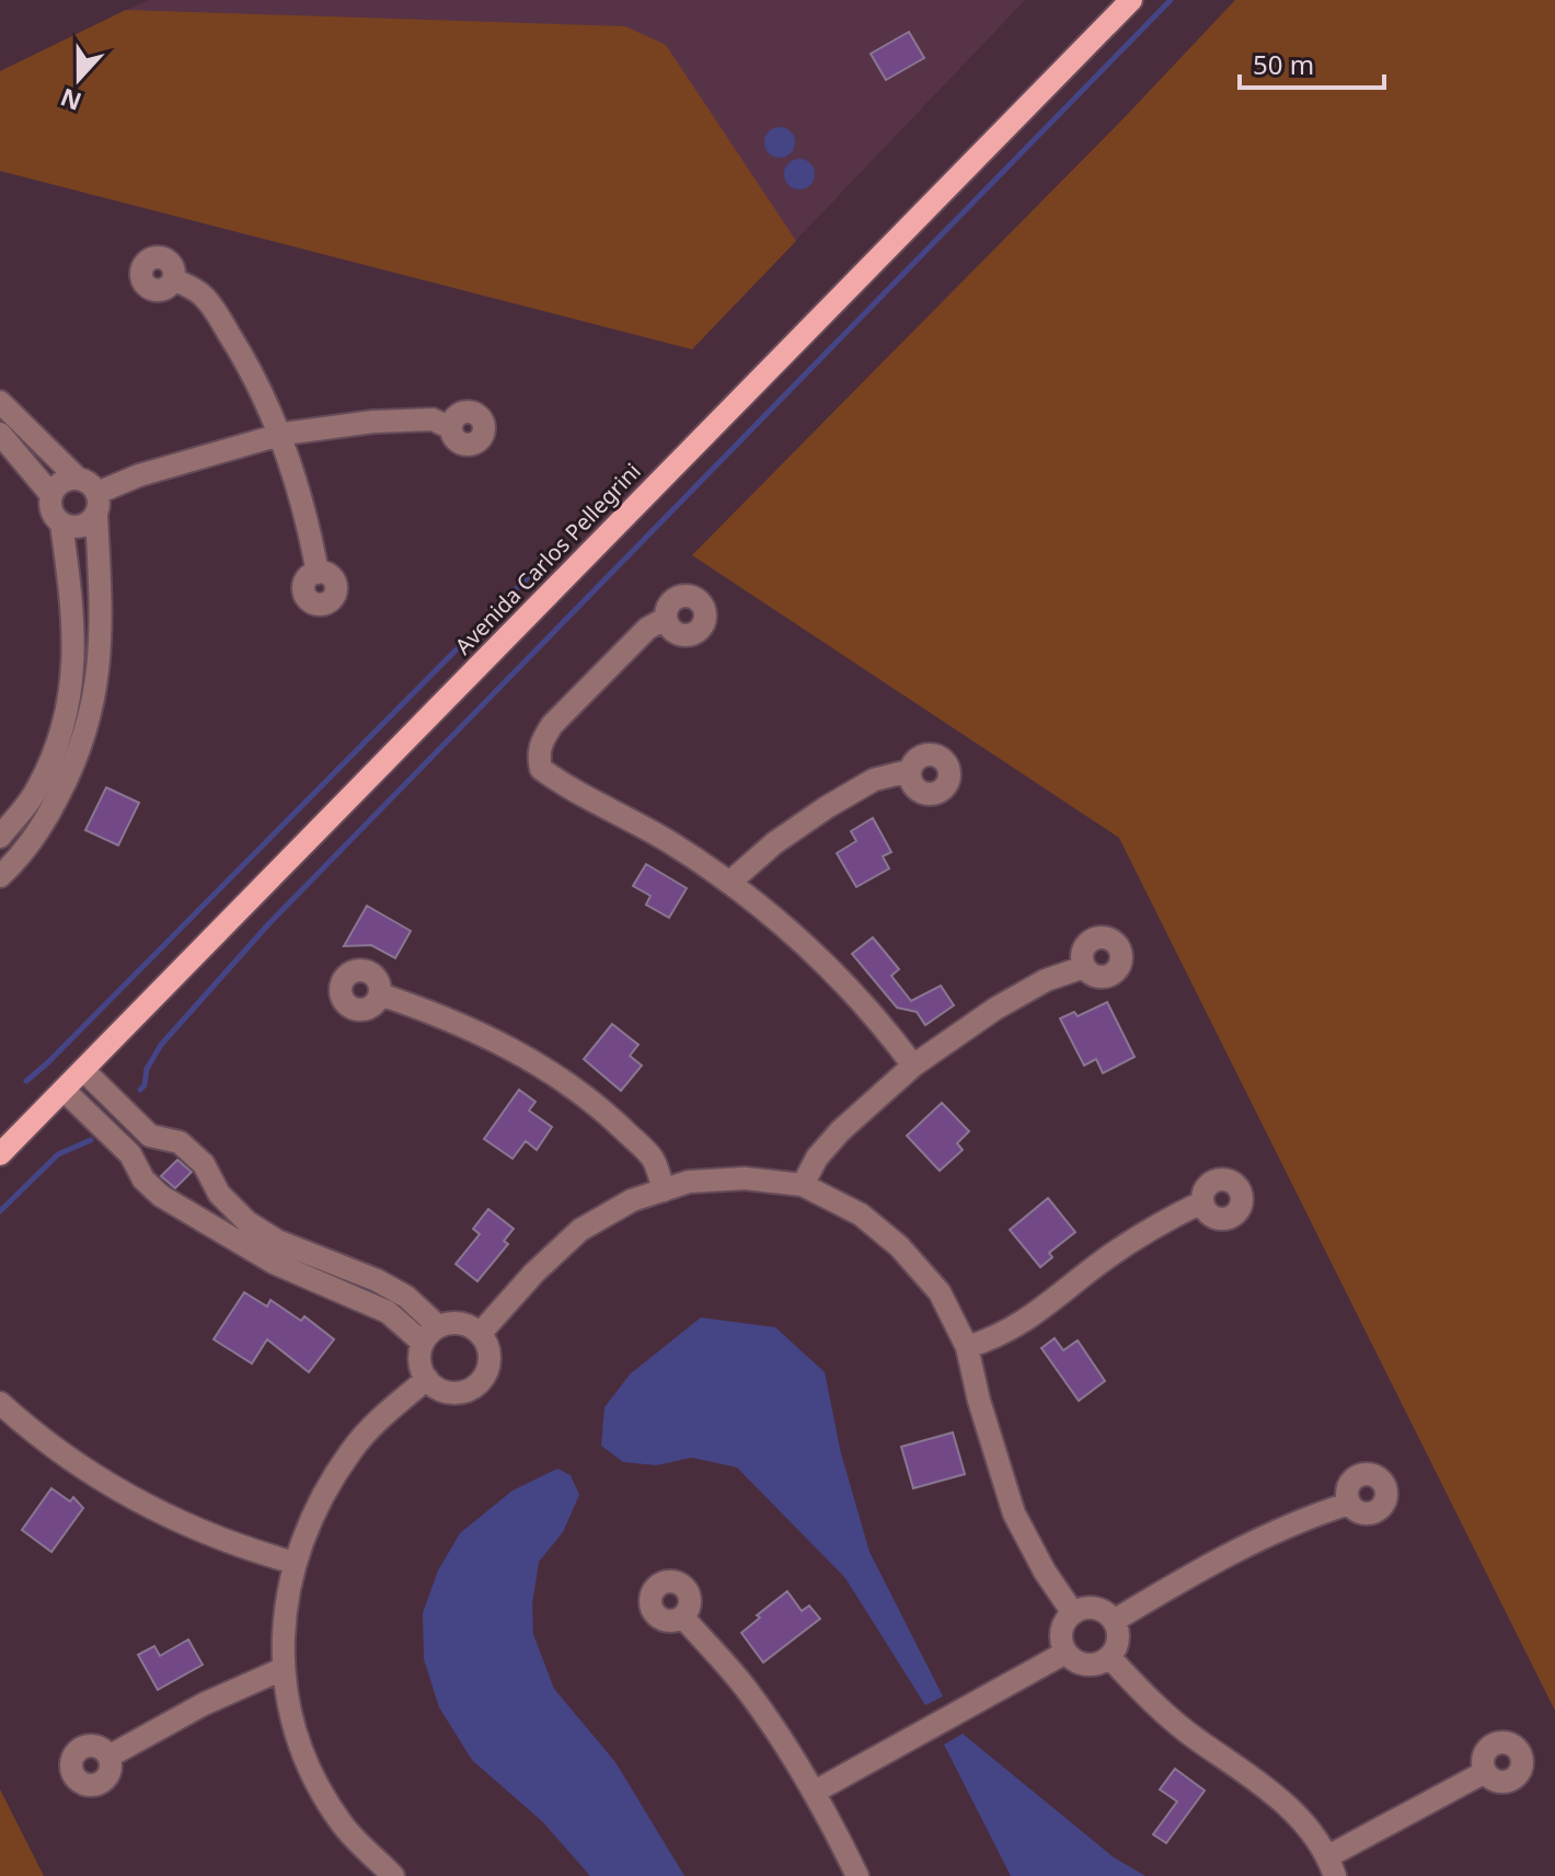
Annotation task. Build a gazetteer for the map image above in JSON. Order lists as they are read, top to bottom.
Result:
{
  "streets": {
    "main road": ["Avenida Carlos Pellegrini"]
  },
  "scale_bar": "50 m",
  "north": "bottom"
}
